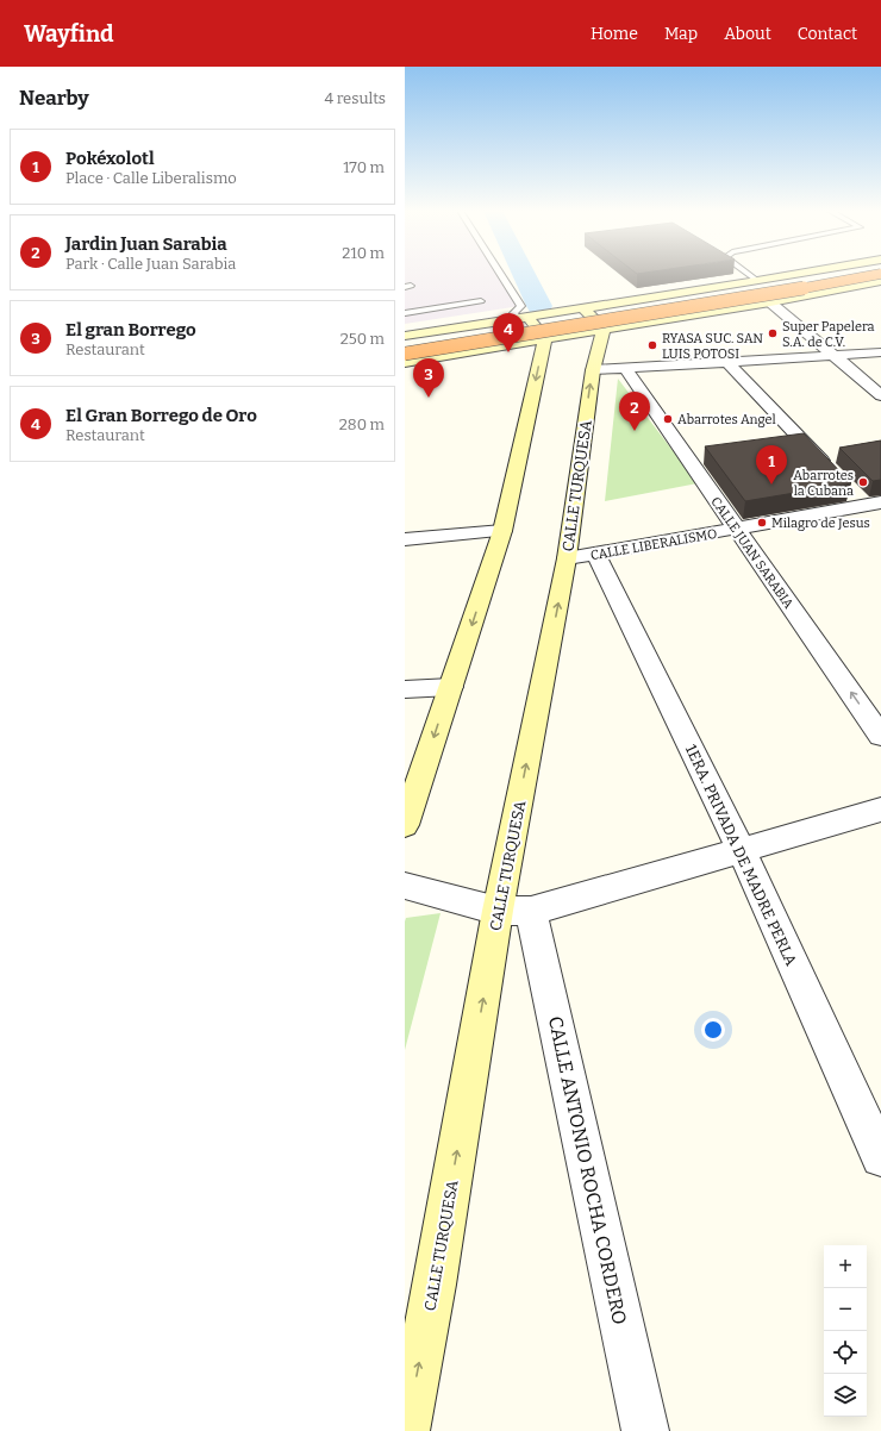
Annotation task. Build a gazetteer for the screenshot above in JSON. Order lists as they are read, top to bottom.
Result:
{
  "streets": {
    "main road": ["CALLE TURQUESA"],
    "street": [
      "CALLE LIBERALISMO",
      "CALLE JUAN SARABIA",
      "1ERA. PRIVADA DE MADRE PERLA",
      "CALLE ANTONIO ROCHA CORDERO"
    ]
  },
  "crossings": [
    ["CALLE TURQUESA", "CALLE LIBERALISMO"],
    ["CALLE TURQUESA", "1ERA. PRIVADA DE MADRE PERLA"],
    ["CALLE TURQUESA", "CALLE ANTONIO ROCHA CORDERO"],
    ["CALLE LIBERALISMO", "CALLE JUAN SARABIA"],
    ["CALLE LIBERALISMO", "1ERA. PRIVADA DE MADRE PERLA"]
  ],
  "one_way": ["CALLE JUAN SARABIA"],
  "places": [
    "Super Papelera S.A. de C.V.",
    "RYASA SUC. SAN LUIS POTOSI",
    "Abarrotes Angel",
    "Abarrotes la Cubana",
    "Milagro de Jesus"
  ],
  "page": {
    "header": "Wayfind",
    "nav": [
      "Home",
      "Map",
      "About",
      "Contact"
    ],
    "heading": ["Nearby", "4 results"],
    "list": [
      {
        "mark": "1",
        "name": "Pokéxolotl",
        "note": "Place · Calle Liberalismo",
        "value": "170 m"
      },
      {
        "mark": "2",
        "name": "Jardin Juan Sarabia",
        "note": "Park · Calle Juan Sarabia",
        "value": "210 m"
      },
      {
        "mark": "3",
        "name": "El gran Borrego",
        "note": "Restaurant",
        "value": "250 m"
      },
      {
        "mark": "4",
        "name": "El Gran Borrego de Oro",
        "note": "Restaurant",
        "value": "280 m"
      }
    ],
    "pins": [
      "4",
      "3",
      "2",
      "1"
    ],
    "map_buttons": ["+", "−"]
  }
}
